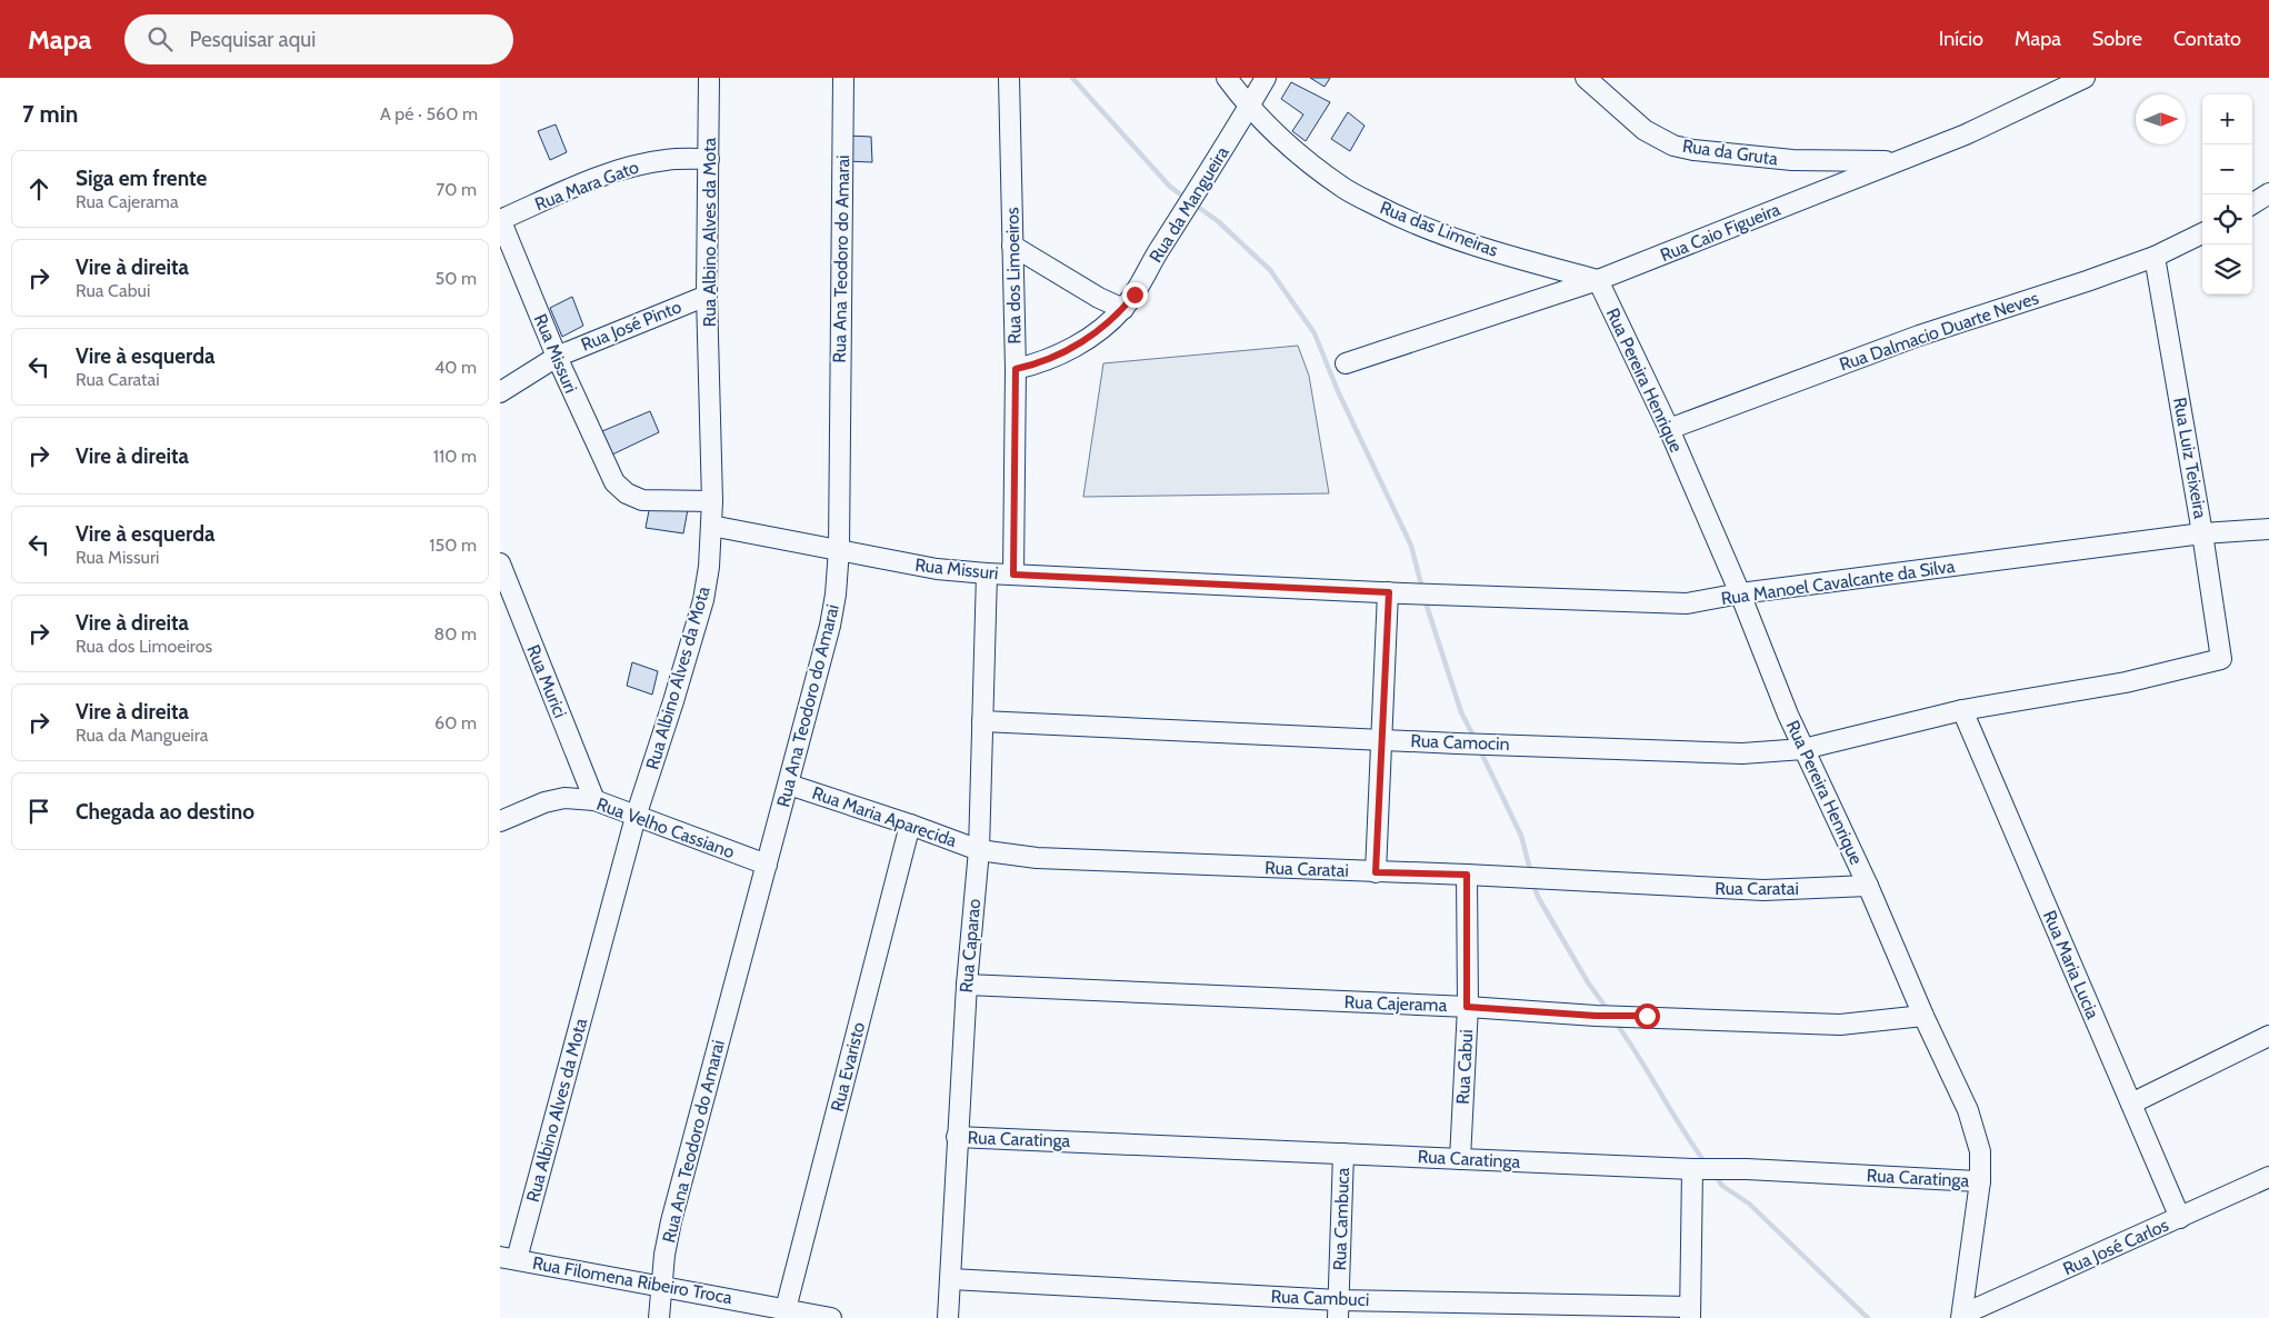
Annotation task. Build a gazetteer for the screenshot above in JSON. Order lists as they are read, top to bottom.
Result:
{
  "streets": {
    "street": [
      "Rua da Gruta",
      "Rua Mara Gato",
      "Rua da Mangueira",
      "Rua das Limeiras",
      "Rua Albino Alves da Mota",
      "Rua Caio Figueira",
      "Rua Ana Teodoro do Amarai",
      "Rua dos Limoeiros",
      "Rua José Pinto",
      "Rua Dalmacio Duarte Neves",
      "Rua Missuri",
      "Rua Pereira Henrique",
      "Rua Luiz Teixeira",
      "Rua Manoel Cavalcante da Silva",
      "Rua Murici",
      "Rua Camocin",
      "Rua Maria Aparecida",
      "Rua Velho Cassiano",
      "Rua Caratai",
      "Rua Caparao",
      "Rua Maria Lucia",
      "Rua Cajerama",
      "Rua Evaristo",
      "Rua Cabui",
      "Rua Caratinga",
      "Rua Cambuca",
      "Rua José Carlos",
      "Rua Filomena Ribeiro Troca",
      "Rua Cambuci"
    ]
  },
  "crossings": [
    ["Rua da Gruta", "Rua Caio Figueira"],
    ["Rua Mara Gato", "Rua Albino Alves da Mota"],
    ["Rua Mara Gato", "Rua Missuri"],
    ["Rua da Mangueira", "Rua das Limeiras"],
    ["Rua da Mangueira", "Rua dos Limoeiros"],
    ["Rua das Limeiras", "Rua Caio Figueira"],
    ["Rua das Limeiras", "Rua Pereira Henrique"],
    ["Rua Albino Alves da Mota", "Rua José Pinto"],
    ["Rua Albino Alves da Mota", "Rua Missuri"],
    ["Rua Albino Alves da Mota", "Rua Velho Cassiano"],
    ["Rua Albino Alves da Mota", "Rua Filomena Ribeiro Troca"],
    ["Rua Caio Figueira", "Rua Pereira Henrique"],
    ["Rua Ana Teodoro do Amarai", "Rua Missuri"],
    ["Rua Ana Teodoro do Amarai", "Rua Maria Aparecida"],
    ["Rua Ana Teodoro do Amarai", "Rua Velho Cassiano"],
    ["Rua Ana Teodoro do Amarai", "Rua Filomena Ribeiro Troca"],
    ["Rua dos Limoeiros", "Rua Missuri"],
    ["Rua José Pinto", "Rua Missuri"],
    ["Rua Dalmacio Duarte Neves", "Rua Pereira Henrique"],
    ["Rua Dalmacio Duarte Neves", "Rua Luiz Teixeira"],
    ["Rua Missuri", "Rua Manoel Cavalcante da Silva"],
    ["Rua Missuri", "Rua Caparao"],
    ["Rua Pereira Henrique", "Rua Manoel Cavalcante da Silva"],
    ["Rua Pereira Henrique", "Rua Camocin"],
    ["Rua Pereira Henrique", "Rua Caratai"],
    ["Rua Pereira Henrique", "Rua Cajerama"],
    ["Rua Pereira Henrique", "Rua Caratinga"],
    ["Rua Pereira Henrique", "Rua José Carlos"],
    ["Rua Luiz Teixeira", "Rua Manoel Cavalcante da Silva"],
    ["Rua Luiz Teixeira", "Rua Camocin"],
    ["Rua Murici", "Rua Velho Cassiano"],
    ["Rua Camocin", "Rua Caparao"],
    ["Rua Camocin", "Rua Maria Lucia"],
    ["Rua Maria Aparecida", "Rua Caratai"],
    ["Rua Maria Aparecida", "Rua Caparao"],
    ["Rua Maria Aparecida", "Rua Evaristo"],
    ["Rua Caratai", "Rua Caparao"],
    ["Rua Caratai", "Rua Cabui"],
    ["Rua Caparao", "Rua Cajerama"],
    ["Rua Caparao", "Rua Caratinga"],
    ["Rua Caparao", "Rua Cambuci"],
    ["Rua Maria Lucia", "Rua José Carlos"],
    ["Rua Cajerama", "Rua Cabui"],
    ["Rua Evaristo", "Rua Filomena Ribeiro Troca"],
    ["Rua Cabui", "Rua Caratinga"],
    ["Rua Caratinga", "Rua Cambuca"],
    ["Rua Caratinga", "Rua Cambuci"],
    ["Rua Cambuca", "Rua Cambuci"]
  ],
  "north": "right",
  "page": {
    "header": "Mapa",
    "search": "Pesquisar aqui",
    "nav": [
      "Início",
      "Mapa",
      "Sobre",
      "Contato"
    ],
    "heading": ["7 min", "A pé · 560 m"],
    "map_buttons": ["+", "−"],
    "list": [
      ["Siga em frente", "Rua Cajerama", "70 m"],
      ["Vire à direita", "Rua Cabui", "50 m"],
      ["Vire à esquerda", "Rua Caratai", "40 m"],
      ["Vire à direita", "110 m"],
      ["Vire à esquerda", "Rua Missuri", "150 m"],
      ["Vire à direita", "Rua dos Limoeiros", "80 m"],
      ["Vire à direita", "Rua da Mangueira", "60 m"],
      "Chegada ao destino"
    ]
  }
}
